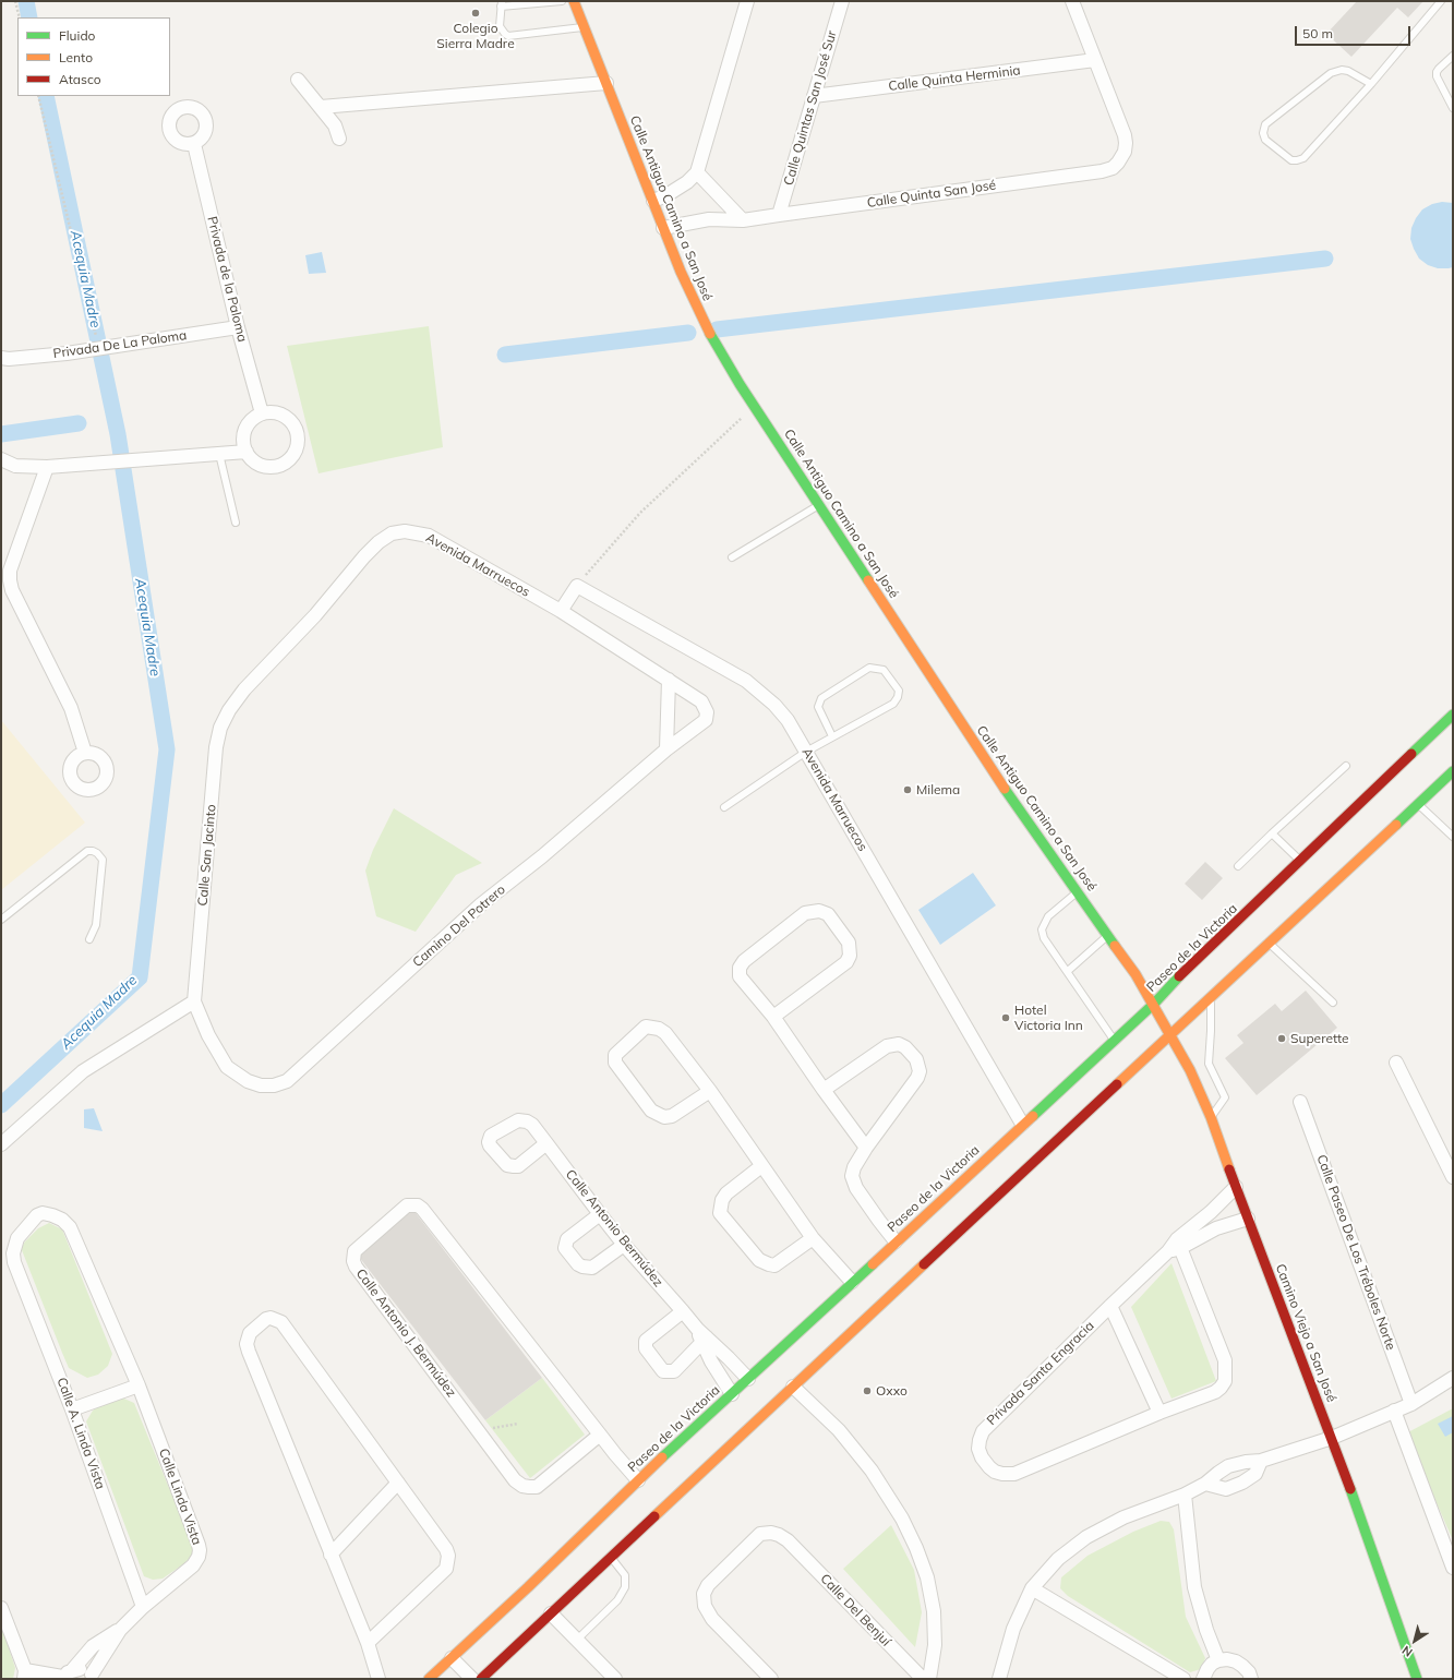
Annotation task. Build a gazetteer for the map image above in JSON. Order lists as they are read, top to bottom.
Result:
{
  "streets": {
    "main road": ["Calle Antiguo Camino a San José", "Paseo de la Victoria", "Camino Viejo a San José"],
    "street": [
      "Calle Quinta Herminia",
      "Calle Quintas San José Sur",
      "Calle Quinta San José",
      "Privada de la Paloma",
      "Privada De La Paloma",
      "Avenida Marruecos",
      "Calle San Jacinto",
      "Camino Del Potrero",
      "Calle Antonio Bermúdez",
      "Calle Paseo De Los Tréboles Norte",
      "Calle Antonio J. Bermúdez",
      "Privada Santa Engracia",
      "Calle A. Linda Vista",
      "Calle Linda Vista",
      "Calle Del Benjuí"
    ]
  },
  "crossings": [
    ["Calle Quinta Herminia", "Calle Quintas San José Sur"],
    ["Calle Quinta Herminia", "Calle Quinta San José"],
    ["Calle Quintas San José Sur", "Calle Quinta San José"],
    ["Calle Quinta San José", "Calle Antiguo Camino a San José"],
    ["Calle Antiguo Camino a San José", "Paseo de la Victoria"],
    ["Calle Antiguo Camino a San José", "Camino Viejo a San José"],
    ["Privada de la Paloma", "Privada De La Paloma"],
    ["Avenida Marruecos", "Calle San Jacinto"],
    ["Avenida Marruecos", "Camino Del Potrero"],
    ["Avenida Marruecos", "Paseo de la Victoria"],
    ["Calle San Jacinto", "Camino Del Potrero"],
    ["Paseo de la Victoria", "Calle Antonio Bermúdez"],
    ["Paseo de la Victoria", "Calle Antonio J. Bermúdez"],
    ["Paseo de la Victoria", "Camino Viejo a San José"],
    ["Camino Viejo a San José", "Privada Santa Engracia"],
    ["Calle A. Linda Vista", "Calle Linda Vista"]
  ],
  "water": ["Acequia Madre"],
  "places": [
    "Colegio Sierra Madre",
    "Milema",
    "Hotel Victoria Inn",
    "Superette",
    "Oxxo"
  ],
  "legend": ["Fluido", "Lento", "Atasco"],
  "scale_bar": "50 m",
  "north": "bottom left"
}
